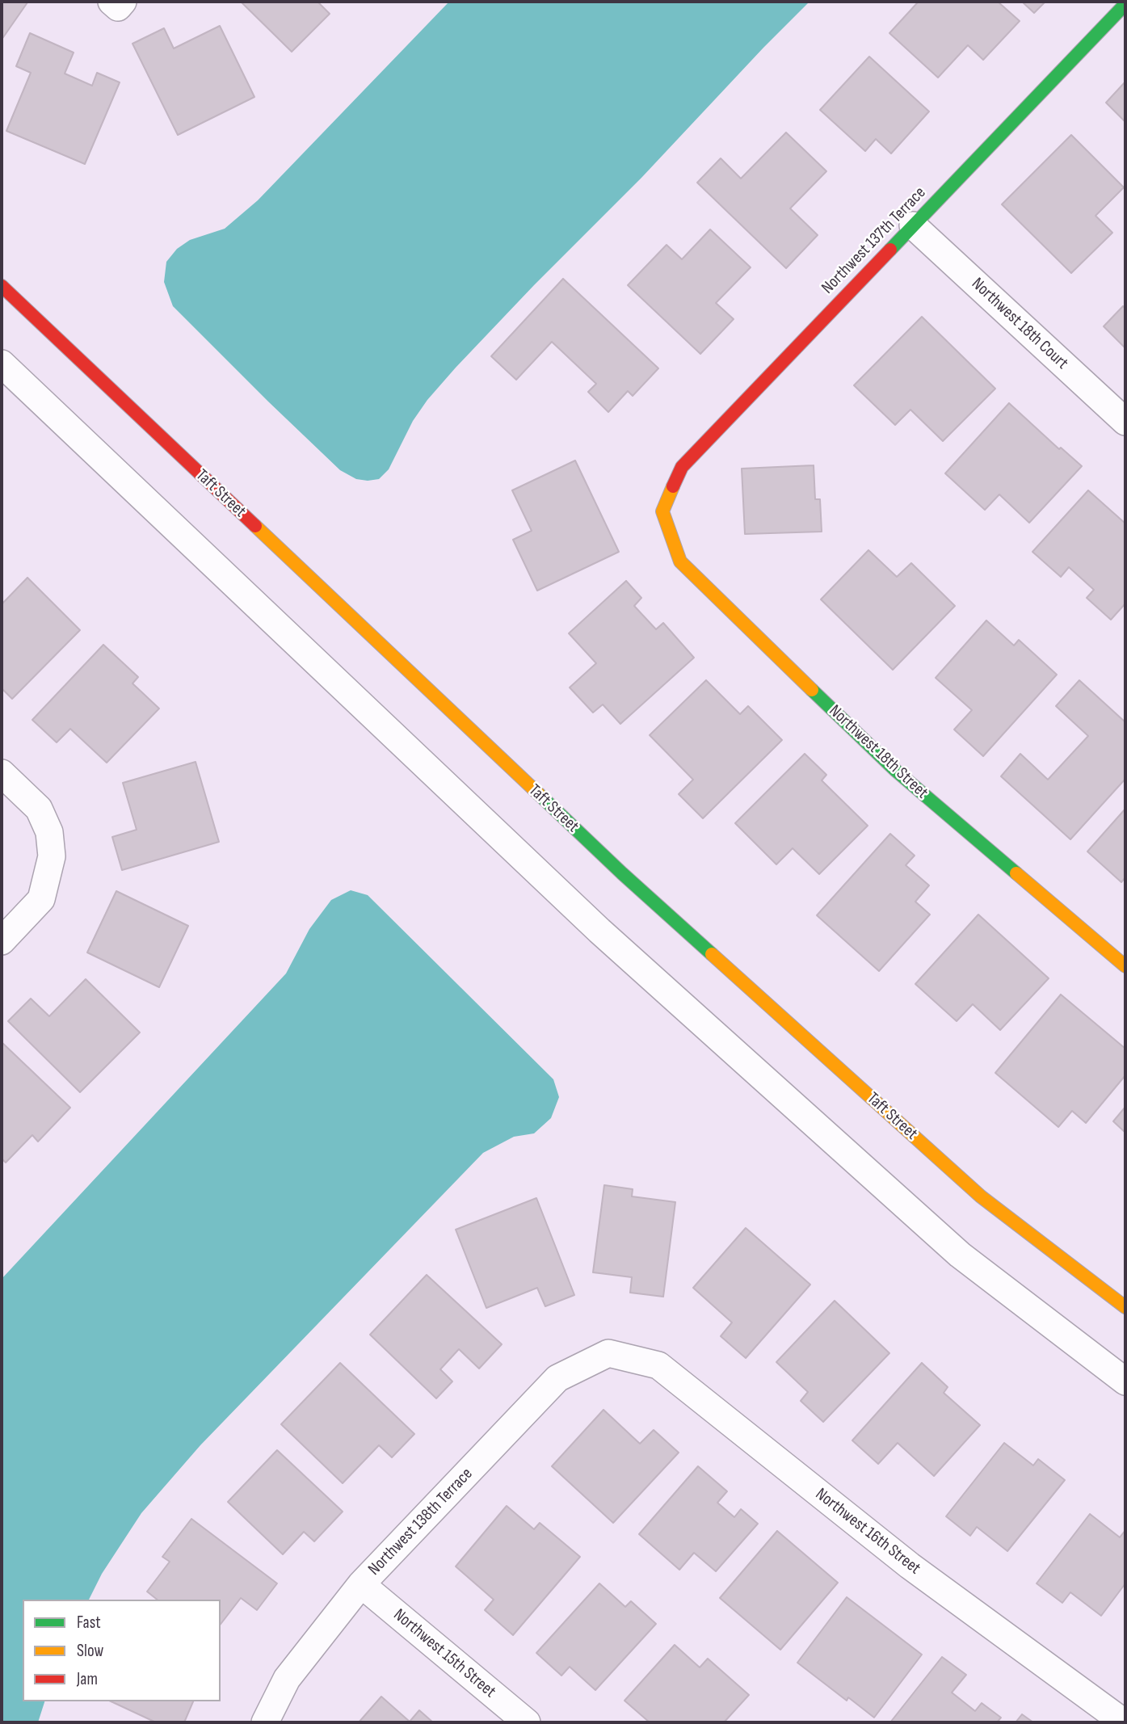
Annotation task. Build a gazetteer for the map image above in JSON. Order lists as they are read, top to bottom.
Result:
{
  "streets": {
    "street": [
      "Northwest 137th Terrace",
      "Northwest 18th Court",
      "Taft Street",
      "Northwest 18th Street",
      "Northwest 138th Terrace",
      "Northwest 16th Street",
      "Northwest 15th Street"
    ]
  },
  "crossings": [
    ["Northwest 137th Terrace", "Northwest 18th Court"],
    ["Northwest 137th Terrace", "Northwest 18th Street"],
    ["Northwest 138th Terrace", "Northwest 16th Street"],
    ["Northwest 138th Terrace", "Northwest 15th Street"]
  ],
  "legend": ["Fast", "Slow", "Jam"]
}
